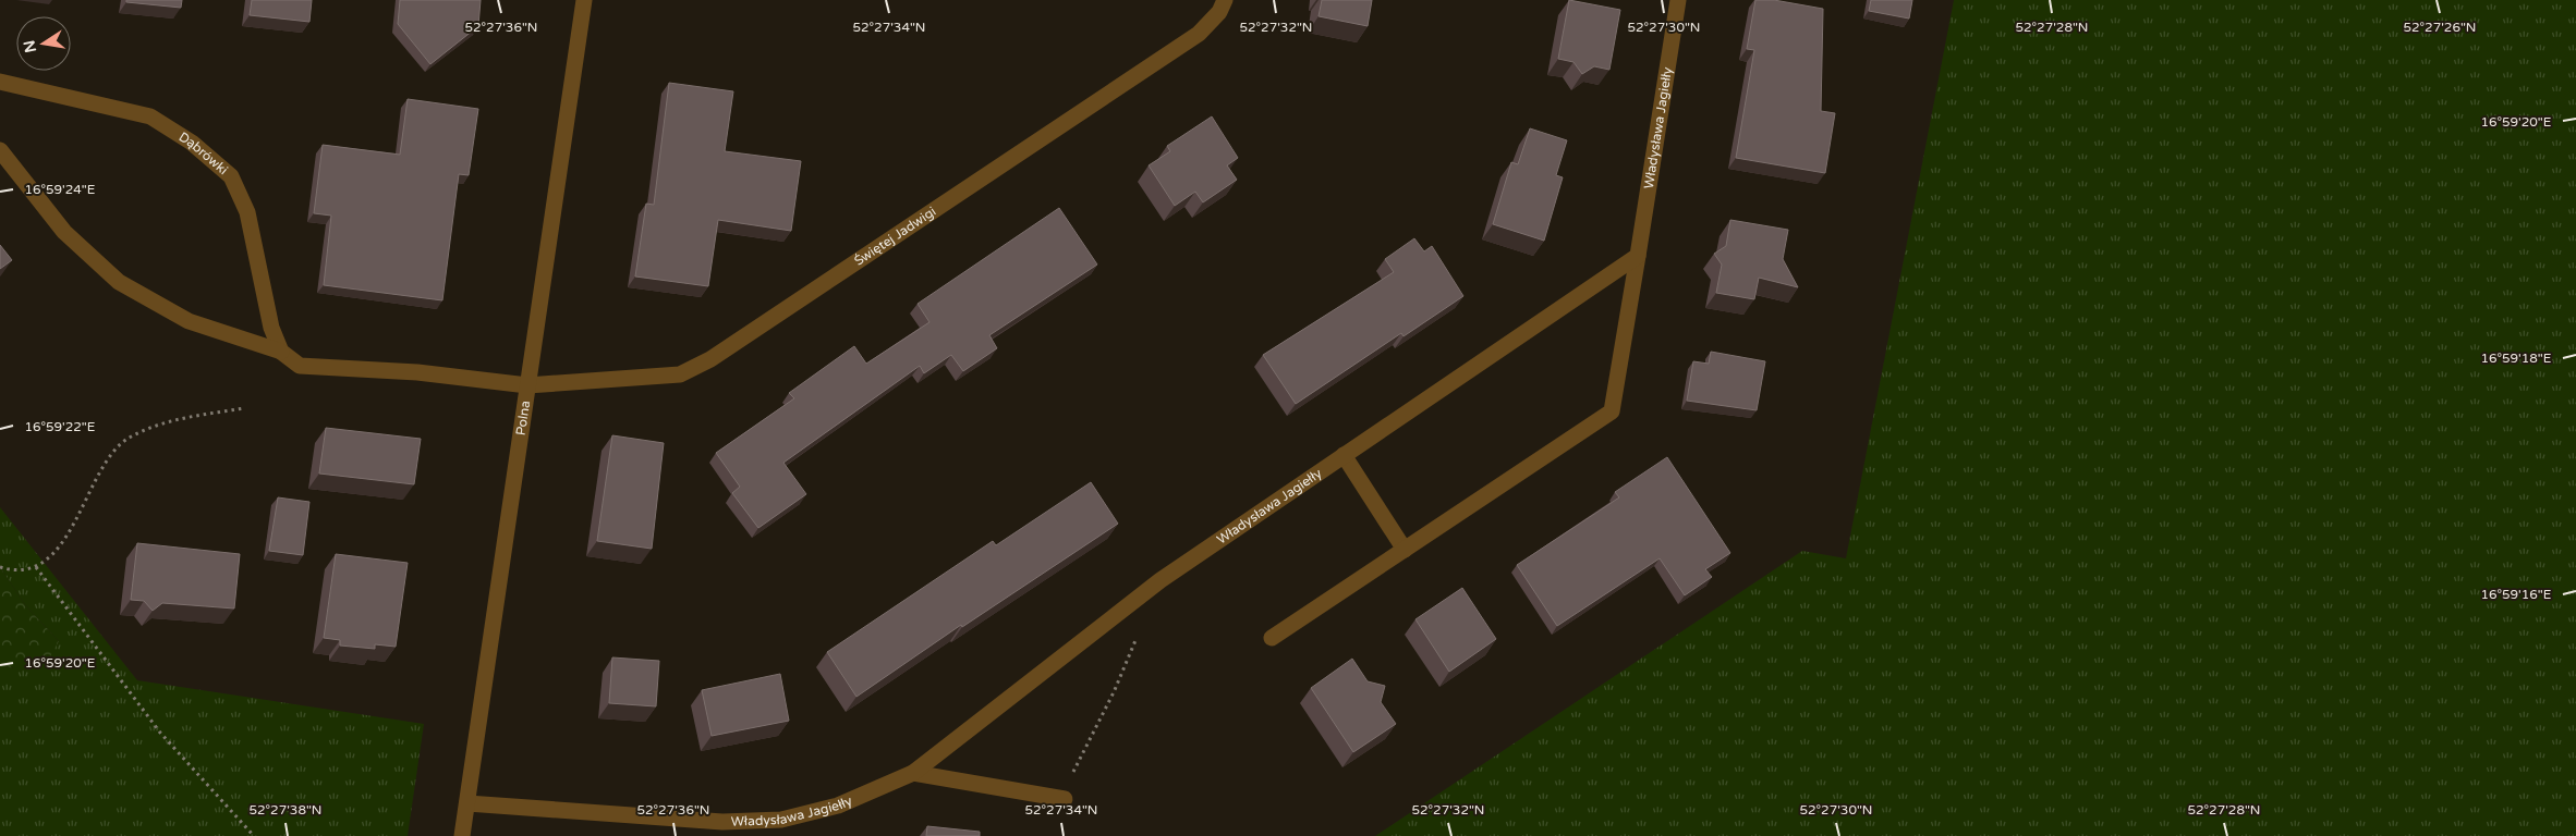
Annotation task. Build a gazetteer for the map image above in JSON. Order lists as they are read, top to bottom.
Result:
{
  "streets": {
    "street": [
      "Władysława Jagiełły",
      "Dąbrówki",
      "Świętej Jadwigi",
      "Polna"
    ]
  },
  "crossings": [
    ["Władysława Jagiełły", "Polna"],
    ["Świętej Jadwigi", "Polna"]
  ],
  "north": "left",
  "coordinates": [
    "52°27'36\"N",
    "52°27'34\"N",
    "52°27'32\"N",
    "52°27'30\"N",
    "52°27'28\"N",
    "52°27'26\"N",
    "16°59'20\"E",
    "16°59'24\"E",
    "16°59'18\"E",
    "16°59'22\"E",
    "16°59'16\"E",
    "52°27'38\"N"
  ]
}
